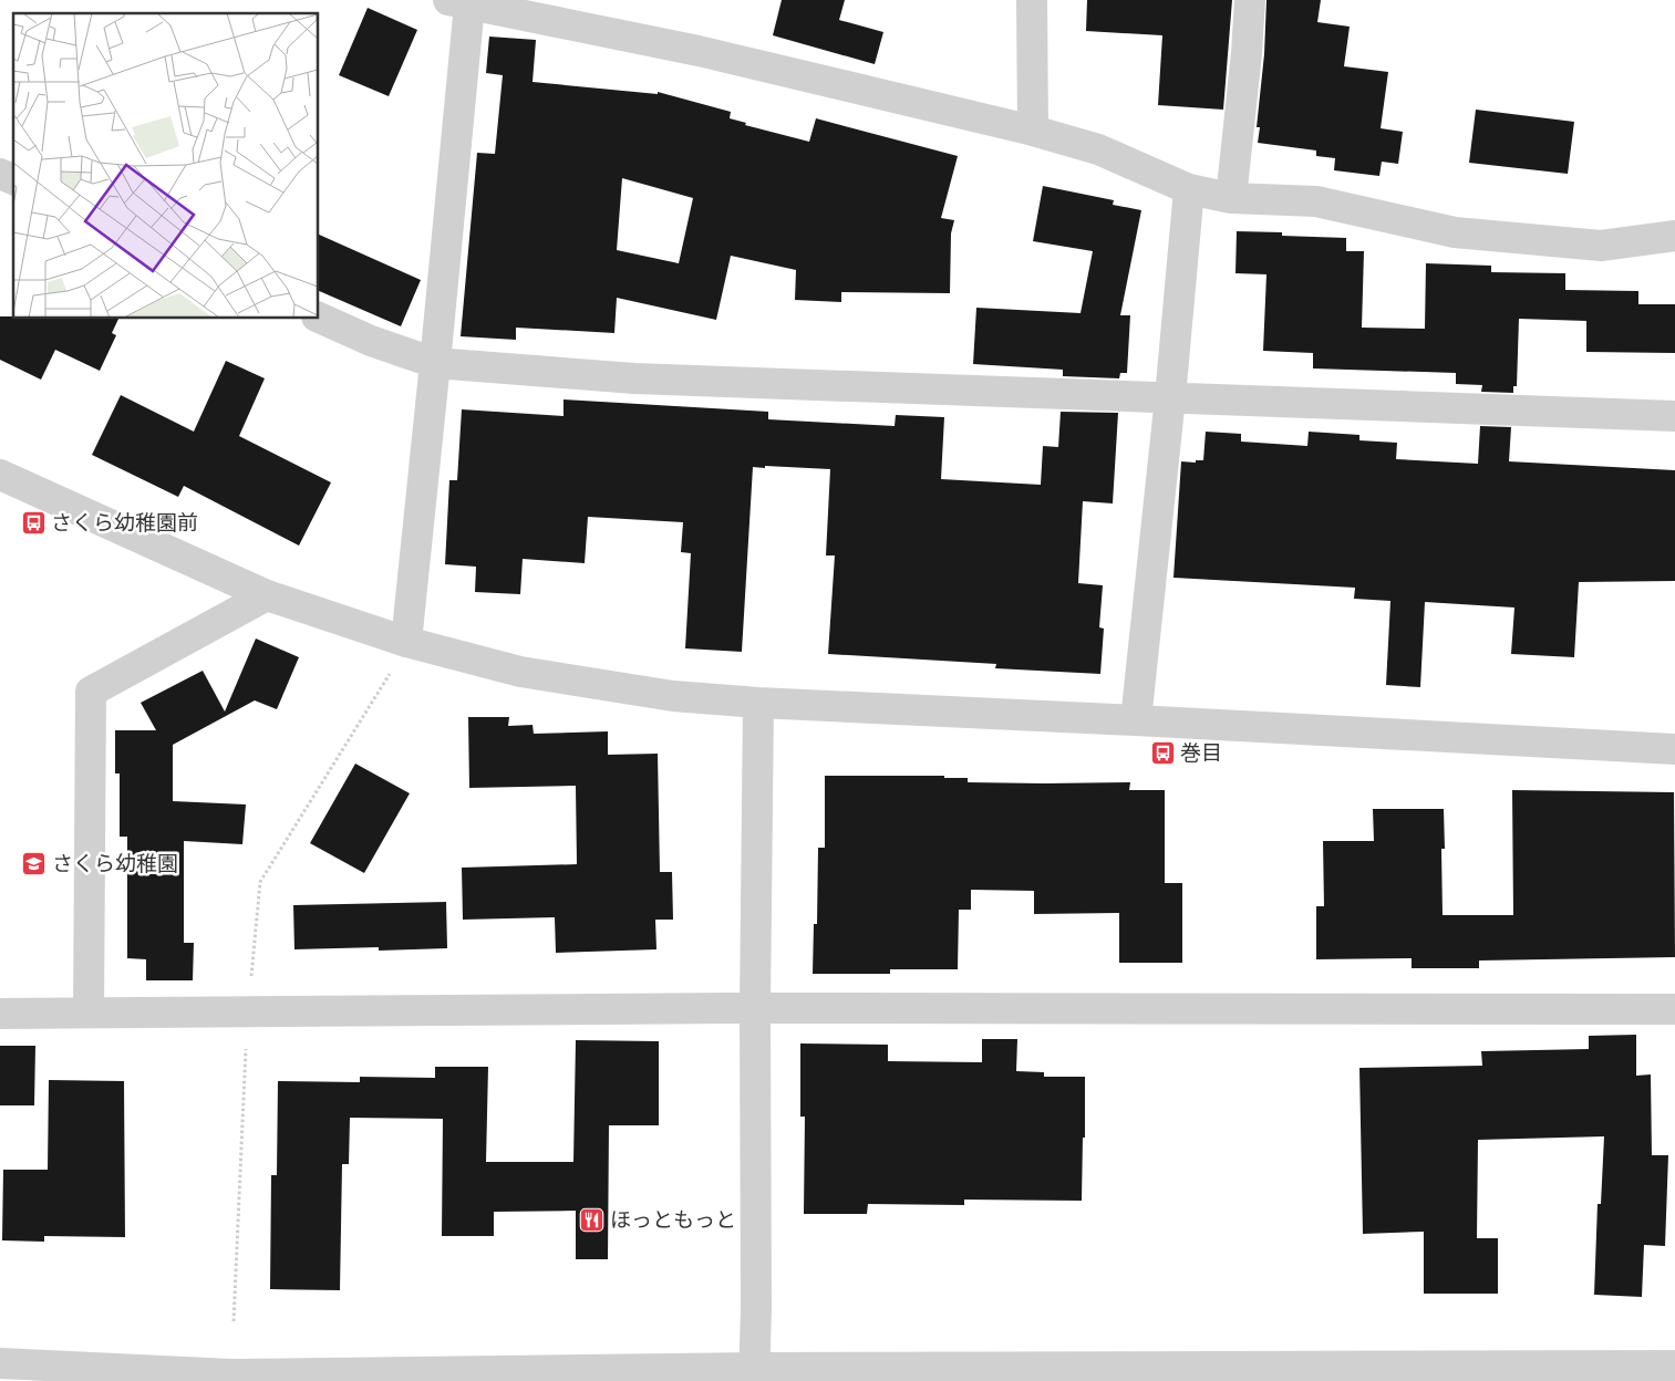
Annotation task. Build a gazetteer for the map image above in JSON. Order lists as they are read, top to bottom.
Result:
{
  "places": {
    "bus stop": ["さくら幼稚園前", "巻目"],
    "school or university": ["さくら幼稚園"],
    "restaurant": ["ほっともっと"]
  }
}
